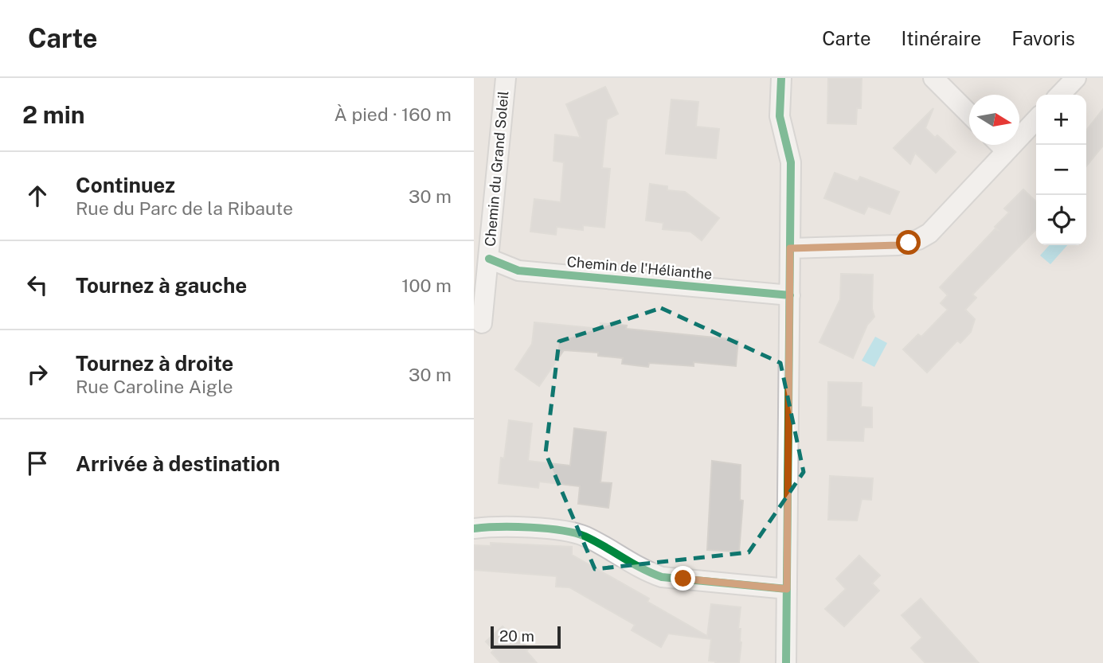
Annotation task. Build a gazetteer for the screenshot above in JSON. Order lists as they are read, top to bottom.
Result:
{
  "streets": {
    "street": ["Chemin du Grand Soleil", "Chemin de l'Hélianthe"]
  },
  "crossings": [
    ["Chemin du Grand Soleil", "Chemin de l'Hélianthe"]
  ],
  "scale_bar": "20 m",
  "north": "right",
  "page": {
    "header": "Carte",
    "nav": ["Carte", "Itinéraire", "Favoris"],
    "heading": ["2 min", "À pied · 160 m"],
    "map_buttons": ["+", "−"],
    "list": [
      ["Continuez", "Rue du Parc de la Ribaute", "30 m"],
      ["Tournez à gauche", "100 m"],
      ["Tournez à droite", "Rue Caroline Aigle", "30 m"],
      "Arrivée à destination"
    ],
    "scale": "20 m"
  }
}
